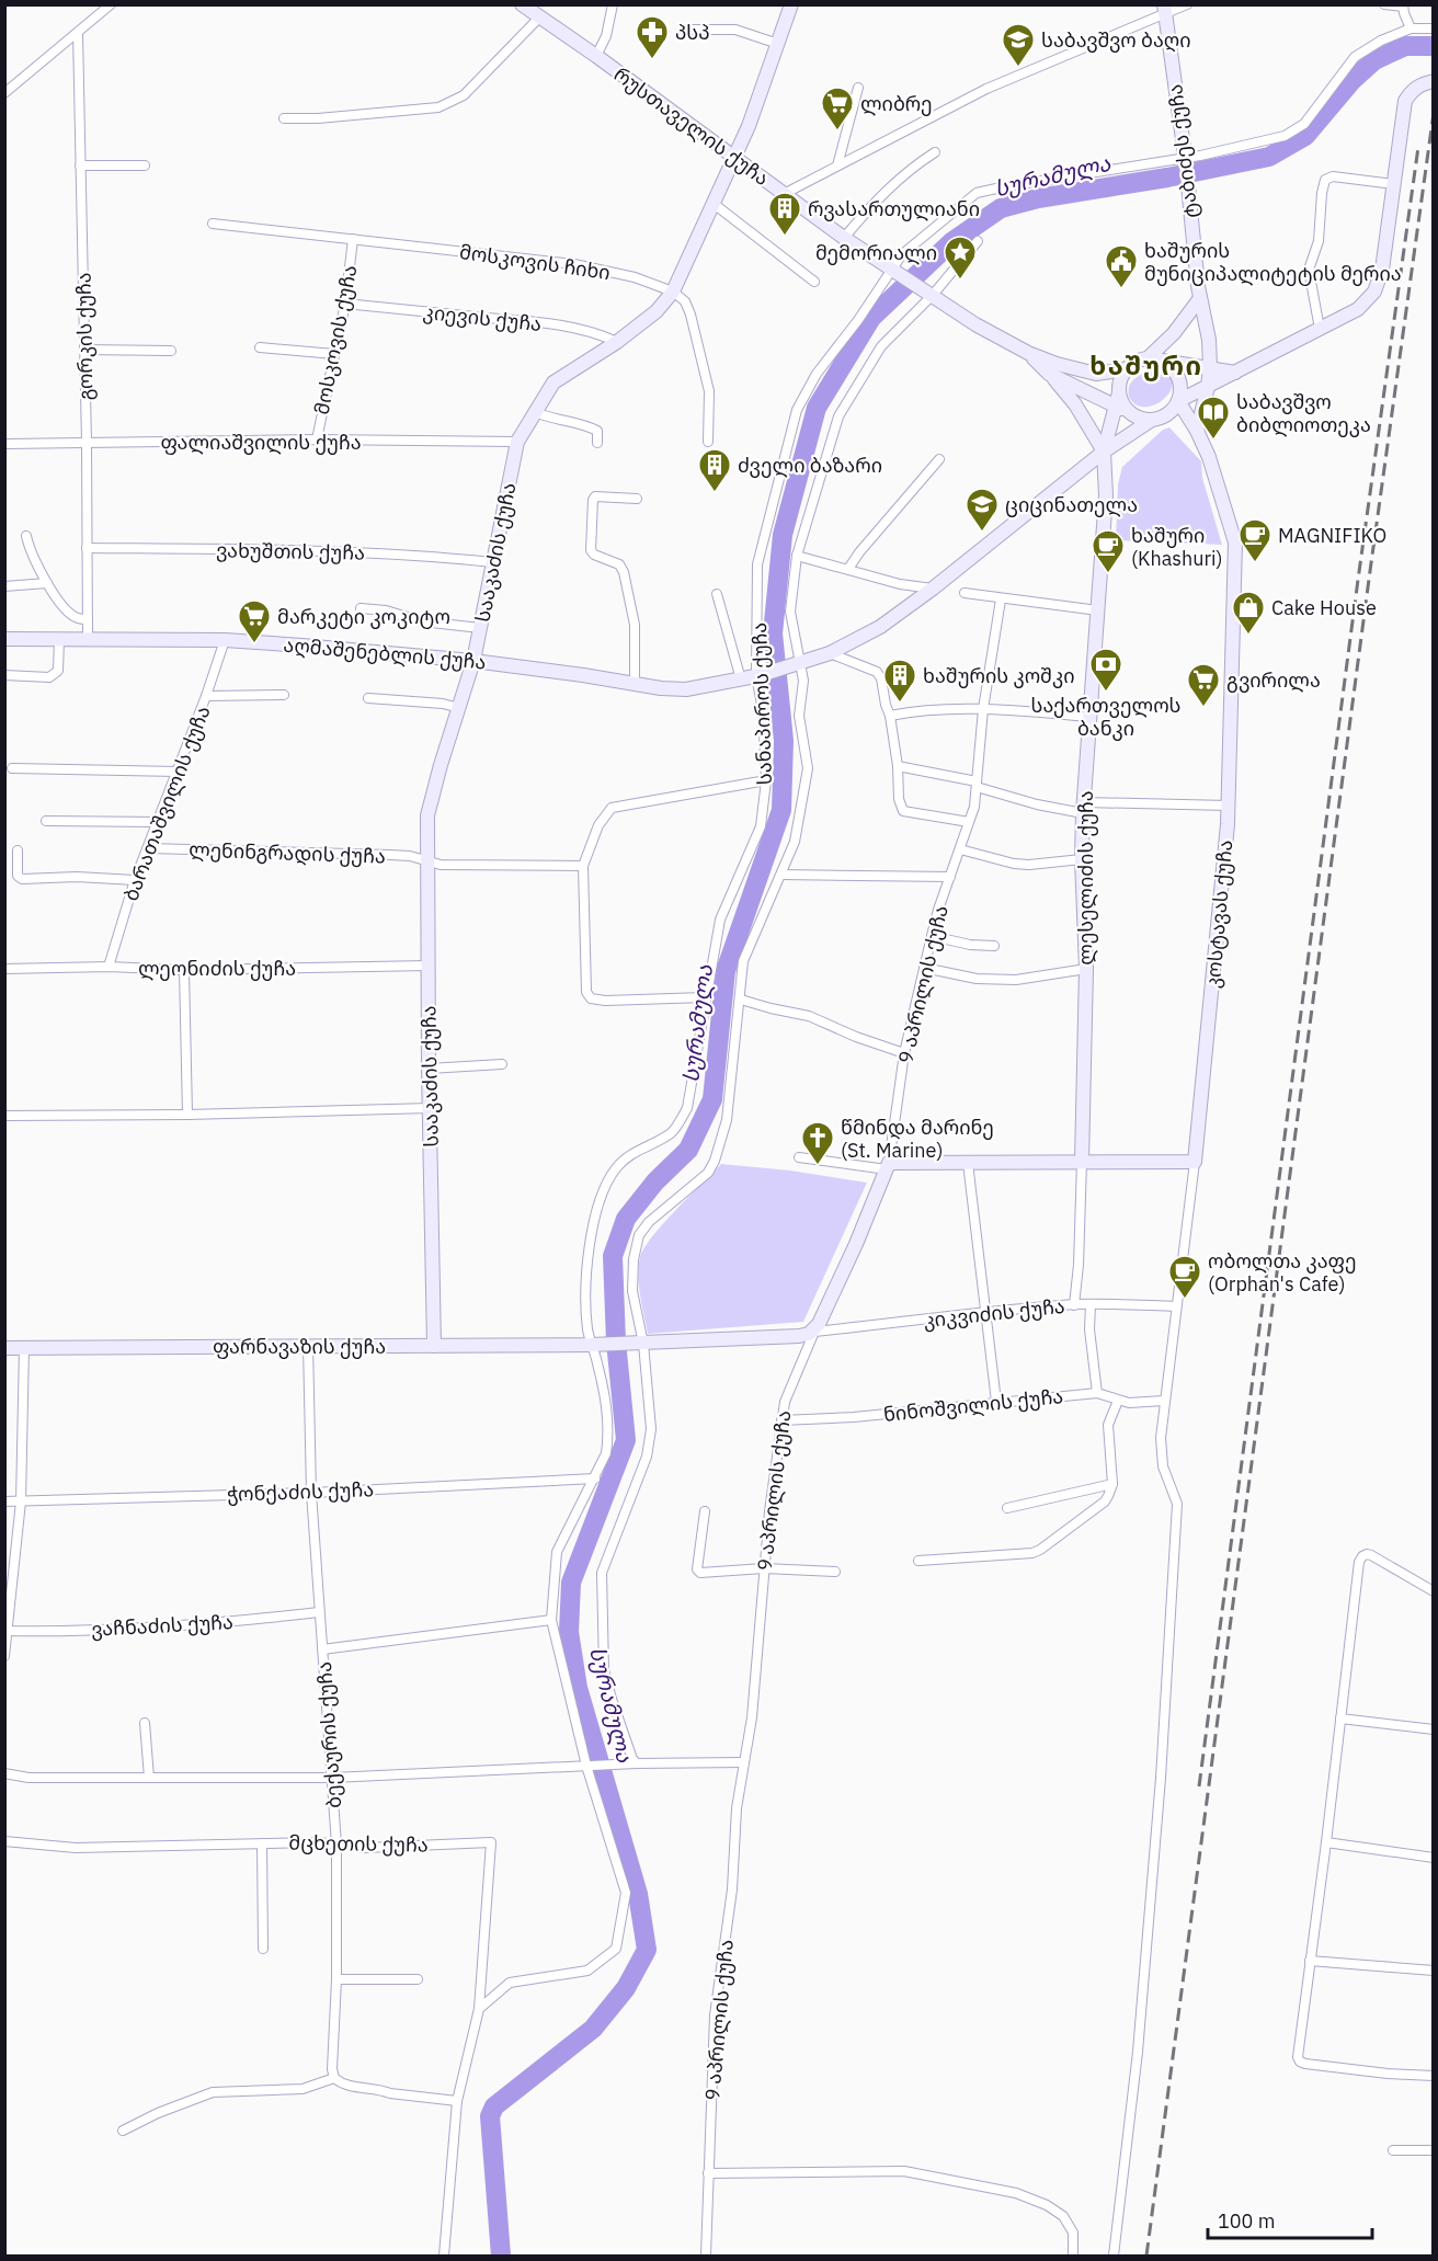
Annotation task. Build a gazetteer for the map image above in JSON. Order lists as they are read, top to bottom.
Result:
{
  "streets": {
    "street": [
      "რუსთაველის ქუჩა",
      "ტაბიძეს ქუჩა",
      "მოსკოვის ჩიხი",
      "კიევის ქუჩა",
      "გორკის ქუჩა",
      "მოსკოვის ქუჩა",
      "ფალიაშვილის ქუჩა",
      "ვახუშთის ქუჩა",
      "სააკაძის ქუჩა",
      "აღმაშენებლის ქუჩა",
      "სანაპიროს ქუჩა",
      "ბარათაშვილის ქუჩა",
      "ლენინგრადის ქუჩა",
      "ლესელიძის ქუჩა",
      "კოსტავას ქუჩა",
      "ლეონიძის ქუჩა",
      "9 აპრილის ქუჩა",
      "კიკვიძის ქუჩა",
      "ფარნავაზის ქუჩა",
      "ნინოშვილის ქუჩა",
      "ჭონქაძის ქუჩა",
      "ვაჩნაძის ქუჩა",
      "ბექაურის ქუჩა",
      "მცხეთის ქუჩა"
    ]
  },
  "crossings": [
    ["რუსთაველის ქუჩა", "სააკაძის ქუჩა"],
    ["რუსთაველის ქუჩა", "სანაპიროს ქუჩა"],
    ["რუსთაველის ქუჩა", "კოსტავას ქუჩა"],
    ["ტაბიძეს ქუჩა", "სანაპიროს ქუჩა"],
    ["მოსკოვის ჩიხი", "მოსკოვის ქუჩა"],
    ["მოსკოვის ჩიხი", "სააკაძის ქუჩა"],
    ["კიევის ქუჩა", "მოსკოვის ქუჩა"],
    ["კიევის ქუჩა", "სააკაძის ქუჩა"],
    ["გორკის ქუჩა", "ფალიაშვილის ქუჩა"],
    ["გორკის ქუჩა", "ვახუშთის ქუჩა"],
    ["გორკის ქუჩა", "აღმაშენებლის ქუჩა"],
    ["მოსკოვის ქუჩა", "ფალიაშვილის ქუჩა"],
    ["ფალიაშვილის ქუჩა", "სააკაძის ქუჩა"],
    ["ვახუშთის ქუჩა", "სააკაძის ქუჩა"],
    ["სააკაძის ქუჩა", "აღმაშენებლის ქუჩა"],
    ["სააკაძის ქუჩა", "ლენინგრადის ქუჩა"],
    ["სააკაძის ქუჩა", "ლეონიძის ქუჩა"],
    ["სააკაძის ქუჩა", "ფარნავაზის ქუჩა"],
    ["აღმაშენებლის ქუჩა", "სანაპიროს ქუჩა"],
    ["აღმაშენებლის ქუჩა", "ბარათაშვილის ქუჩა"],
    ["სანაპიროს ქუჩა", "ფარნავაზის ქუჩა"],
    ["სანაპიროს ქუჩა", "ჭონქაძის ქუჩა"],
    ["სანაპიროს ქუჩა", "მცხეთის ქუჩა"],
    ["ბარათაშვილის ქუჩა", "ლენინგრადის ქუჩა"],
    ["ბარათაშვილის ქუჩა", "ლეონიძის ქუჩა"],
    ["ლესელიძის ქუჩა", "კიკვიძის ქუჩა"],
    ["კოსტავას ქუჩა", "კიკვიძის ქუჩა"],
    ["კოსტავას ქუჩა", "ნინოშვილის ქუჩა"],
    ["9 აპრილის ქუჩა", "კიკვიძის ქუჩა"],
    ["9 აპრილის ქუჩა", "ნინოშვილის ქუჩა"],
    ["ფარნავაზის ქუჩა", "ბექაურის ქუჩა"],
    ["ჭონქაძის ქუჩა", "ბექაურის ქუჩა"],
    ["ვაჩნაძის ქუჩა", "ბექაურის ქუჩა"],
    ["ბექაურის ქუჩა", "მცხეთის ქუჩა"]
  ],
  "districts": ["ხაშური"],
  "water": ["სურამულა"],
  "places": {
    "pharmacy": ["პსპ"],
    "school or university": ["საბავშვო ბაღი", "ციცინათელა"],
    "supermarket": ["ლიბრე", "მარკეტი კოკიტო", "გვირილა"],
    "building": ["რვასართულიანი", "ძველი ბაზარი", "ხაშურის კოშკი"],
    "place": ["მემორიალი"],
    "public building": ["ხაშურის მუნიციპალიტეტის მერია"],
    "library": ["საბავშვო ბიბლიოთეკა"],
    "cafe": ["MAGNIFIKO", "ხაშური (Khashuri)", "ობოლთა კაფე (Orphan's Cafe)"],
    "shop": ["Cake House"],
    "bank": ["საქართველოს ბანკი"],
    "church": ["წმინდა მარინე (St. Marine)"]
  },
  "scale_bar": "100 m"
}
